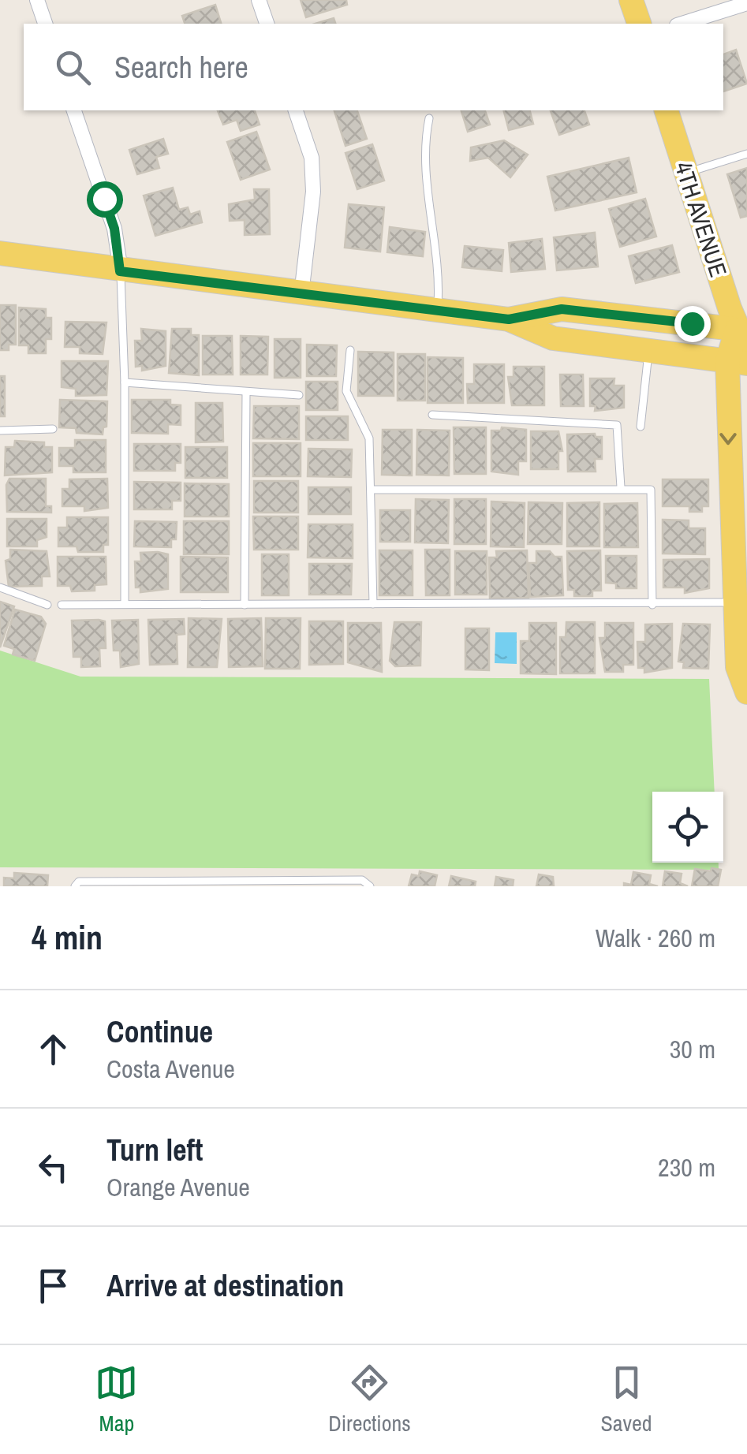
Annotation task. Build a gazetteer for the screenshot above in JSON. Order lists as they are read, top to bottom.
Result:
{
  "streets": {
    "main road": ["4TH AVENUE"]
  },
  "page": {
    "search": "Search here",
    "heading": ["4 min", "Walk · 260 m"],
    "list": [
      ["Continue", "Costa Avenue", "30 m"],
      ["Turn left", "Orange Avenue", "230 m"],
      "Arrive at destination"
    ],
    "nav": ["Map", "Directions", "Saved"]
  }
}
